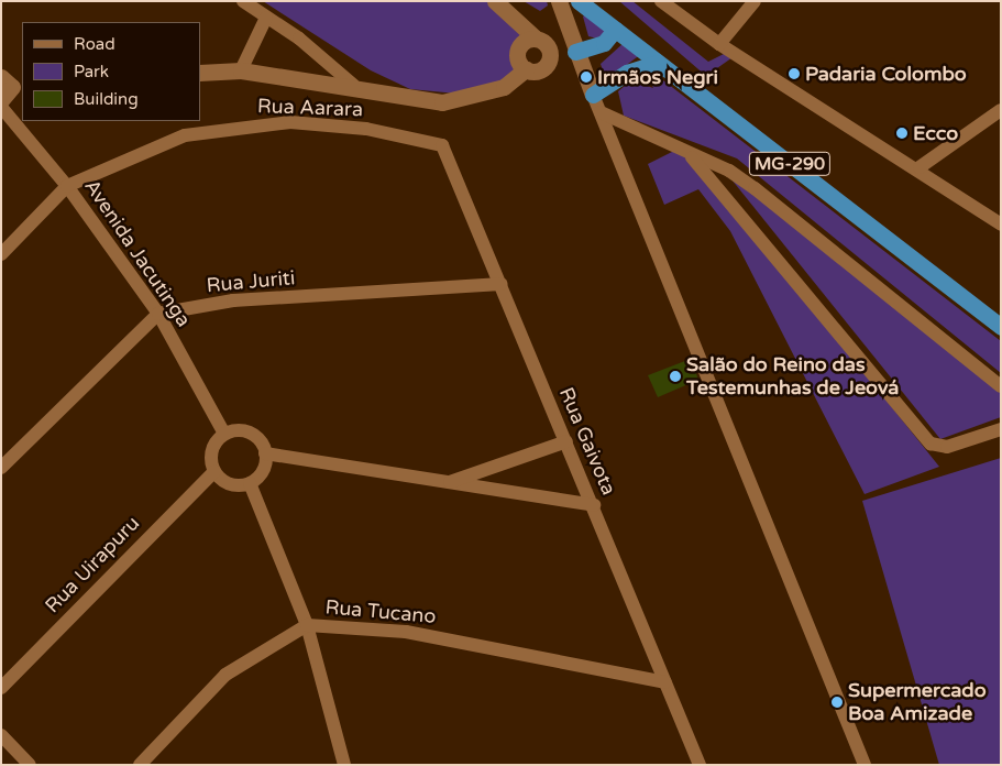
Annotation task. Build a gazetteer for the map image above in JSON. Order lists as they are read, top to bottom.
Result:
{
  "streets": {
    "highway": ["MG-290"],
    "street": [
      "Rua Aarara",
      "Avenida Jacutinga",
      "Rua Juriti",
      "Rua Gaivota",
      "Rua Uirapuru",
      "Rua Tucano"
    ]
  },
  "crossings": [
    ["Rua Aarara", "Avenida Jacutinga"],
    ["Rua Aarara", "Rua Gaivota"],
    ["Avenida Jacutinga", "Rua Juriti"],
    ["Avenida Jacutinga", "Rua Uirapuru"],
    ["Rua Juriti", "Rua Gaivota"],
    ["Rua Gaivota", "Rua Tucano"]
  ],
  "places": [
    "Padaria Colombo",
    "Irmãos Negri",
    "Ecco",
    "Salão do Reino das Testemunhas de Jeová",
    "Supermercado Boa Amizade"
  ],
  "legend": ["Road", "Park", "Building"]
}
